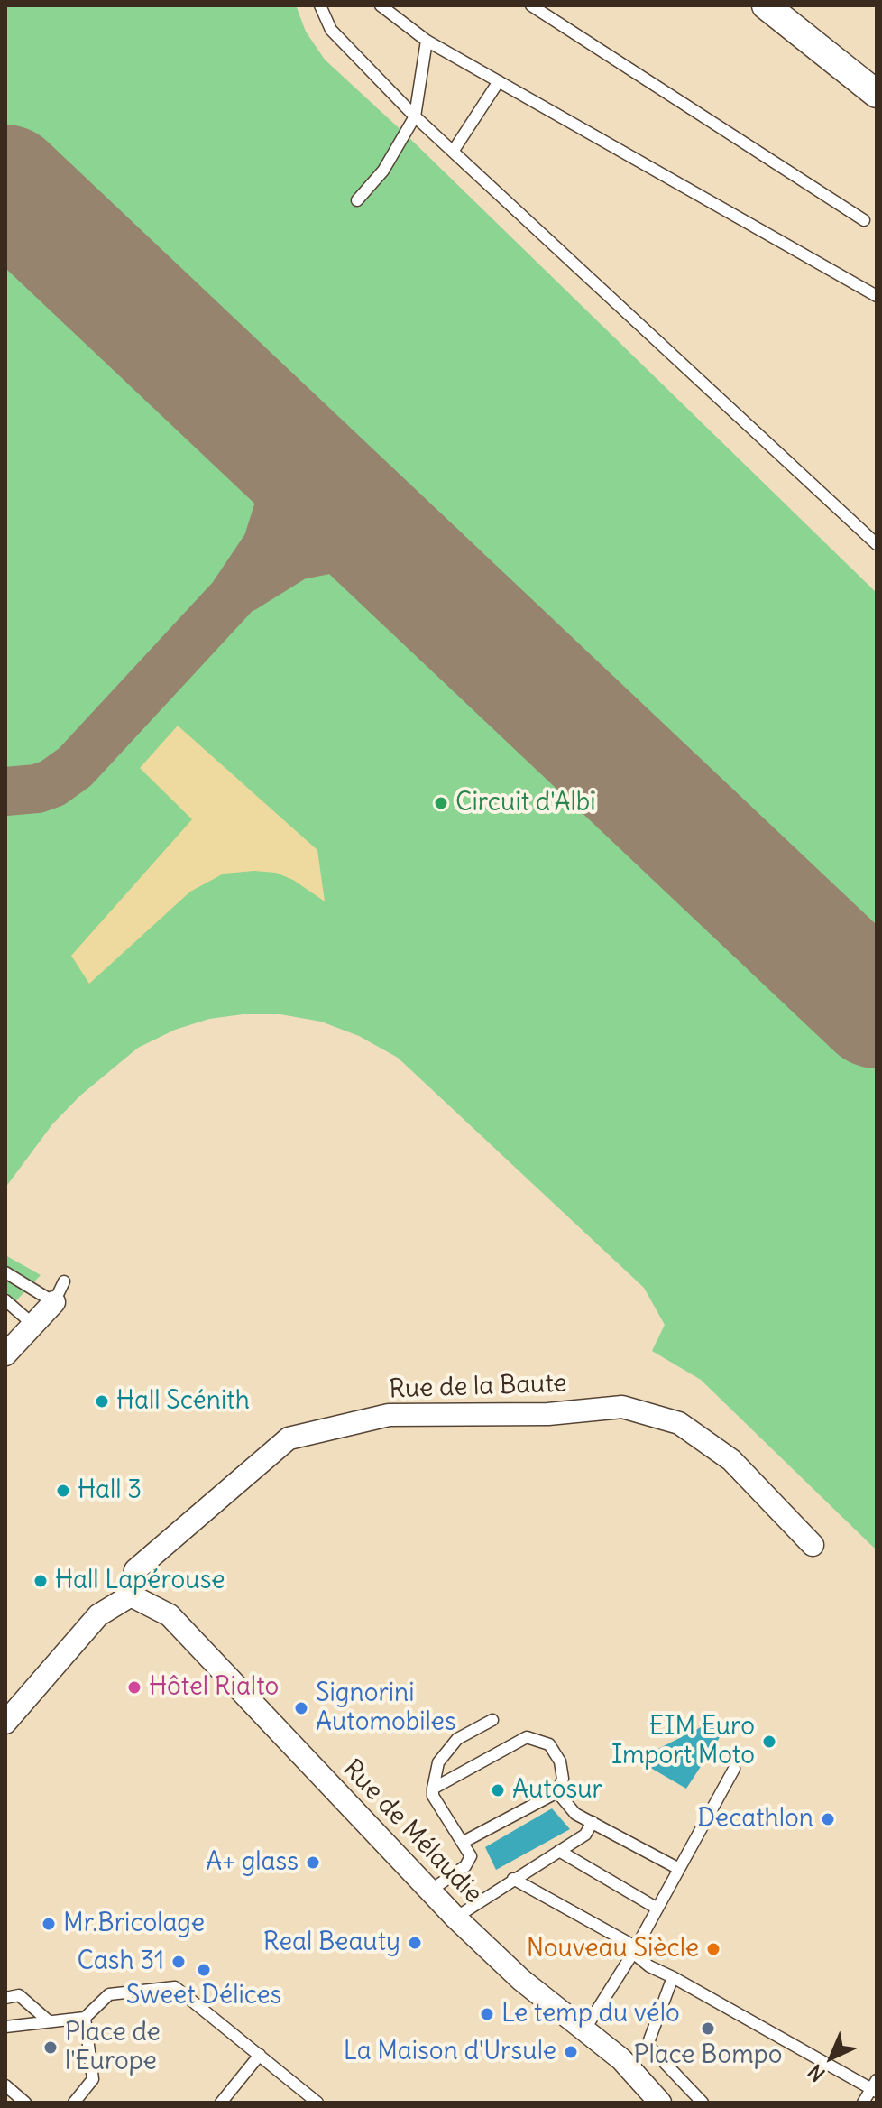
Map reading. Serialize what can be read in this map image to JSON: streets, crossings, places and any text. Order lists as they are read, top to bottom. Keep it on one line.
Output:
{"streets":{"street":["Rue de la Baute","Rue de Mélaudie"]},"crossings":[["Rue de la Baute","Rue de Mélaudie"]],"places":["Circuit d'Albi","Hall Scénith","Hall 3","Hall Lapérouse","Hôtel Rialto","Signorini Automobiles","EIM Euro Import Moto","Autosur","Decathlon","A+ glass","Mr.Bricolage","Real Beauty","Nouveau Siècle","Cash 31","Sweet Délices","Le temp du vélo","Place Bompo","Place de l'Europe","La Maison d'Ursule"],"north":"bottom left"}
